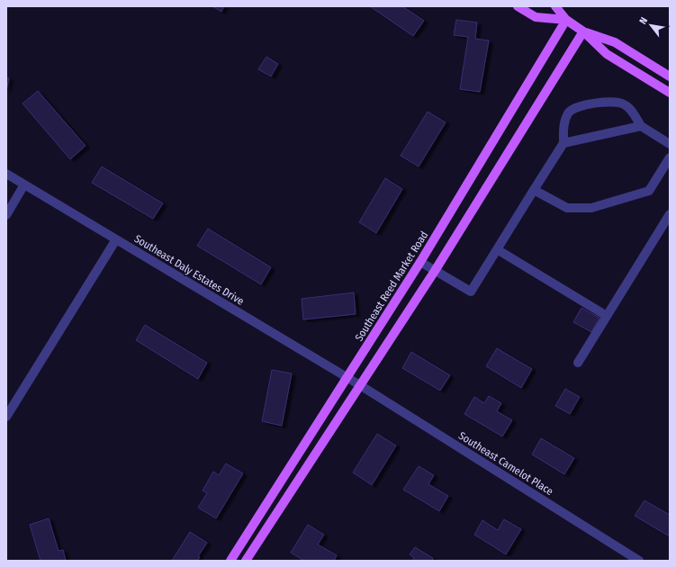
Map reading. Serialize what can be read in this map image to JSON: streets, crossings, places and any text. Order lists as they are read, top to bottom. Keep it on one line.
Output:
{"streets":{"main road":["Southeast Reed Market Road"],"street":["Southeast Daly Estates Drive","Southeast Camelot Place"]},"crossings":[["Southeast Daly Estates Drive","Southeast Reed Market Road"],["Southeast Daly Estates Drive","Southeast Camelot Place"]],"north":"top left"}
